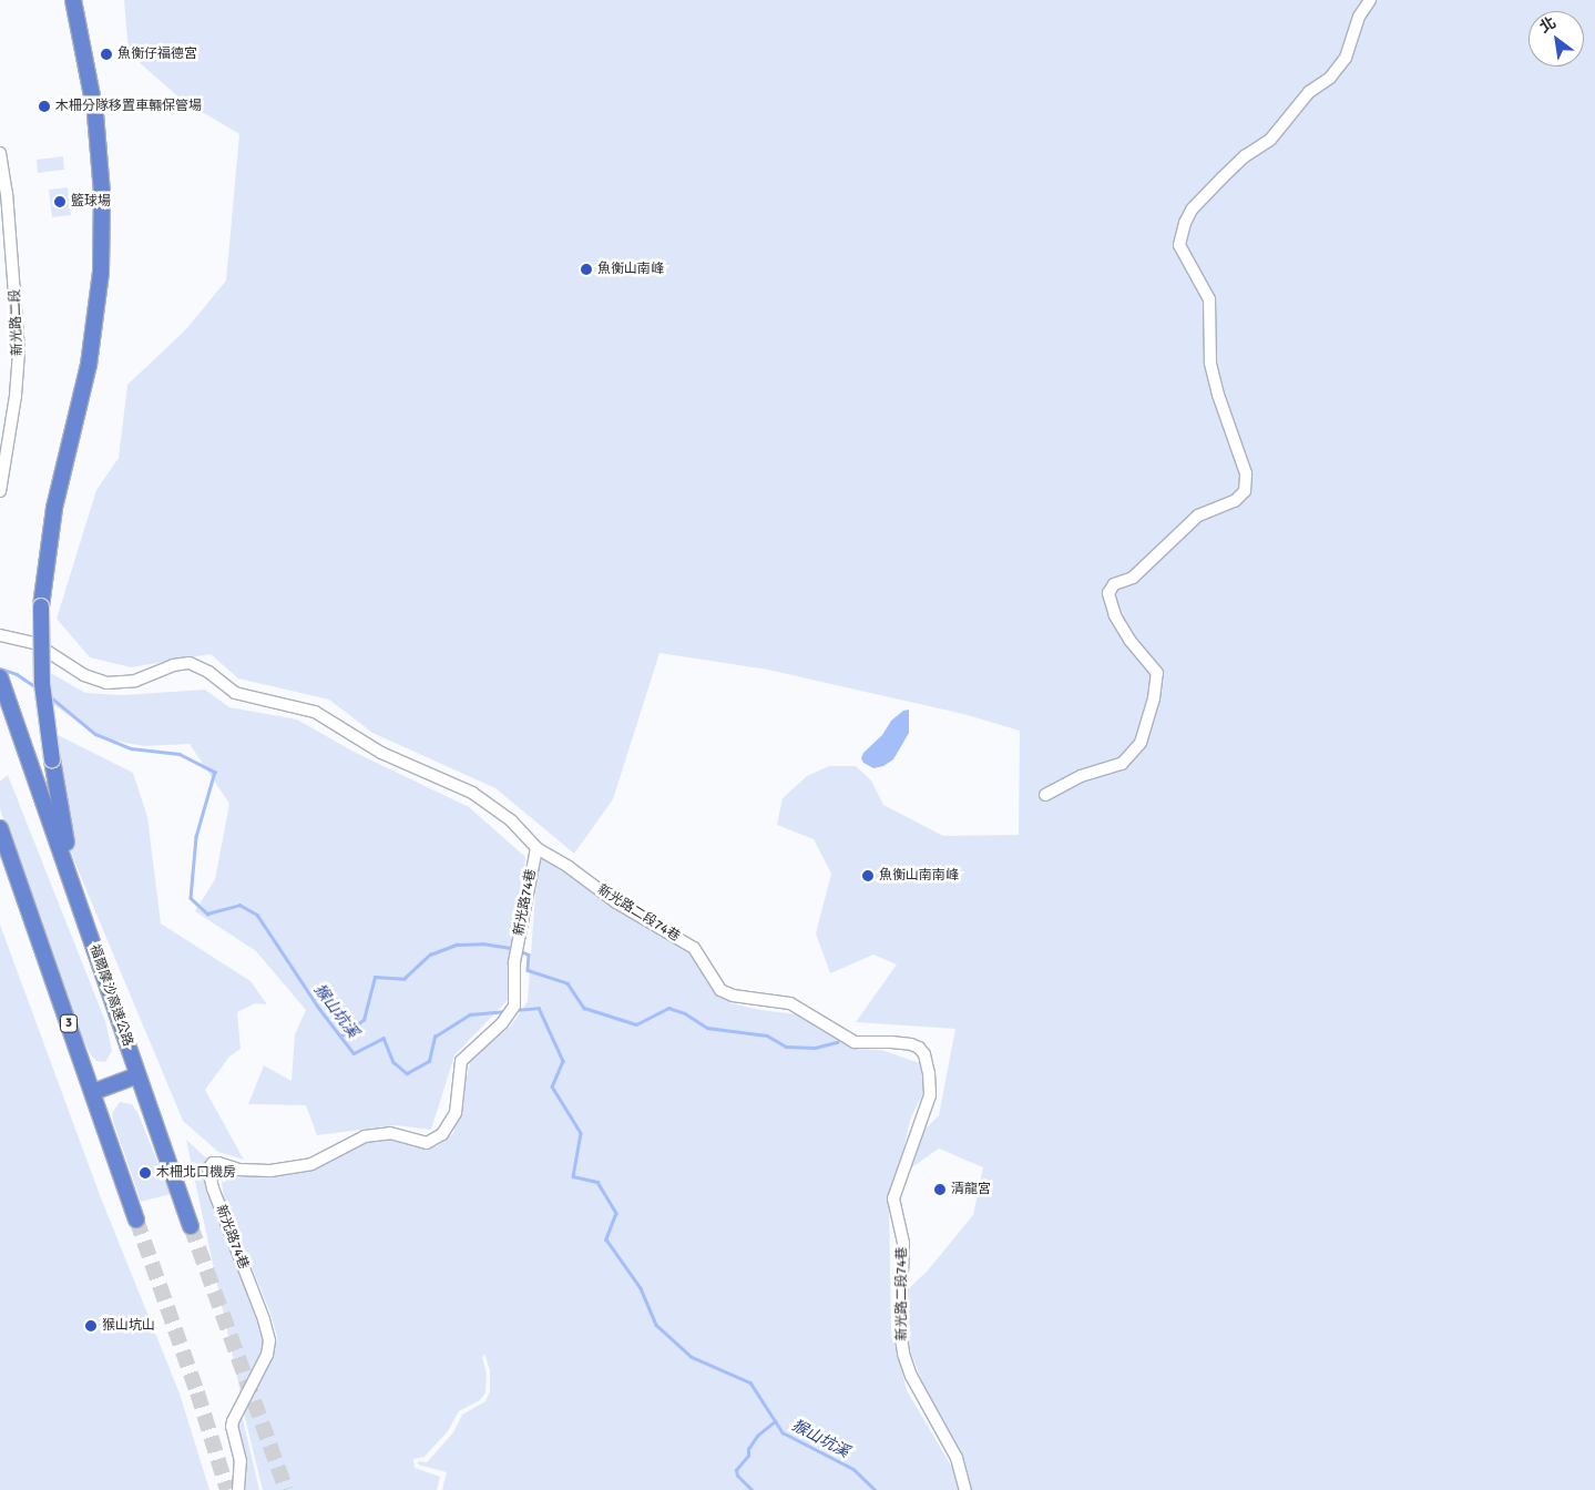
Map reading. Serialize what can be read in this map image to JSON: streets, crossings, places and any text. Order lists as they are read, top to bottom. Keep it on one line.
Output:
{"streets":{"highway":["福爾摩沙高速公路","3"],"street":["新光路二段","新光路74巷","新光路二段74巷"]},"crossings":[["新光路74巷","新光路二段74巷"]],"water":["猴山坑溪"],"places":["魚衡仔福德宮","木柵分隊移置車輛保管場","籃球場","魚衡山南峰","魚衡山南南峰","木柵北口機房","清龍宮","猴山坑山"],"north":"top left"}
